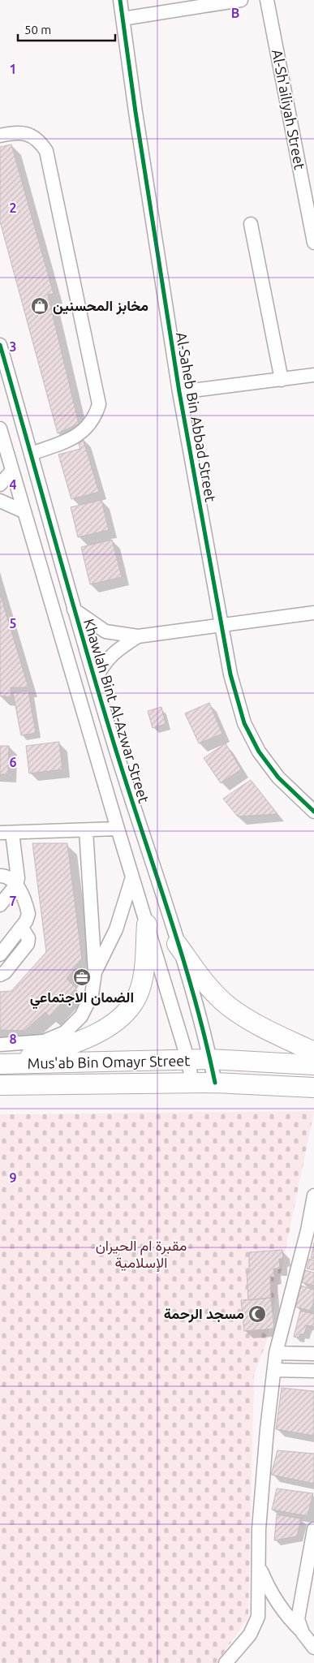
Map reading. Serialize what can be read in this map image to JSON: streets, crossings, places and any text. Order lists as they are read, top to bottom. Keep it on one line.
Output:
{"streets":{"highway":["Mus'ab Bin Omayr Street"],"street":["Al-Sh'ailiyah Street","Al-Saheb Bin Abbad Street","Khawlah Bint Al-Azwar Street"]},"crossings":[["Khawlah Bint Al-Azwar Street","Mus'ab Bin Omayr Street"]],"parks":["مقبرة ام الحيران الإسلامية"],"places":{"shop":["مخابز المحسنين"],"office":["الضمان الاجتماعي"],"mosque":["مسجد الرحمة"]},"scale_bar":"50 m","grid":{"columns":["B"],"rows":["1","2","3","4","5","6","7","8","9"]}}
